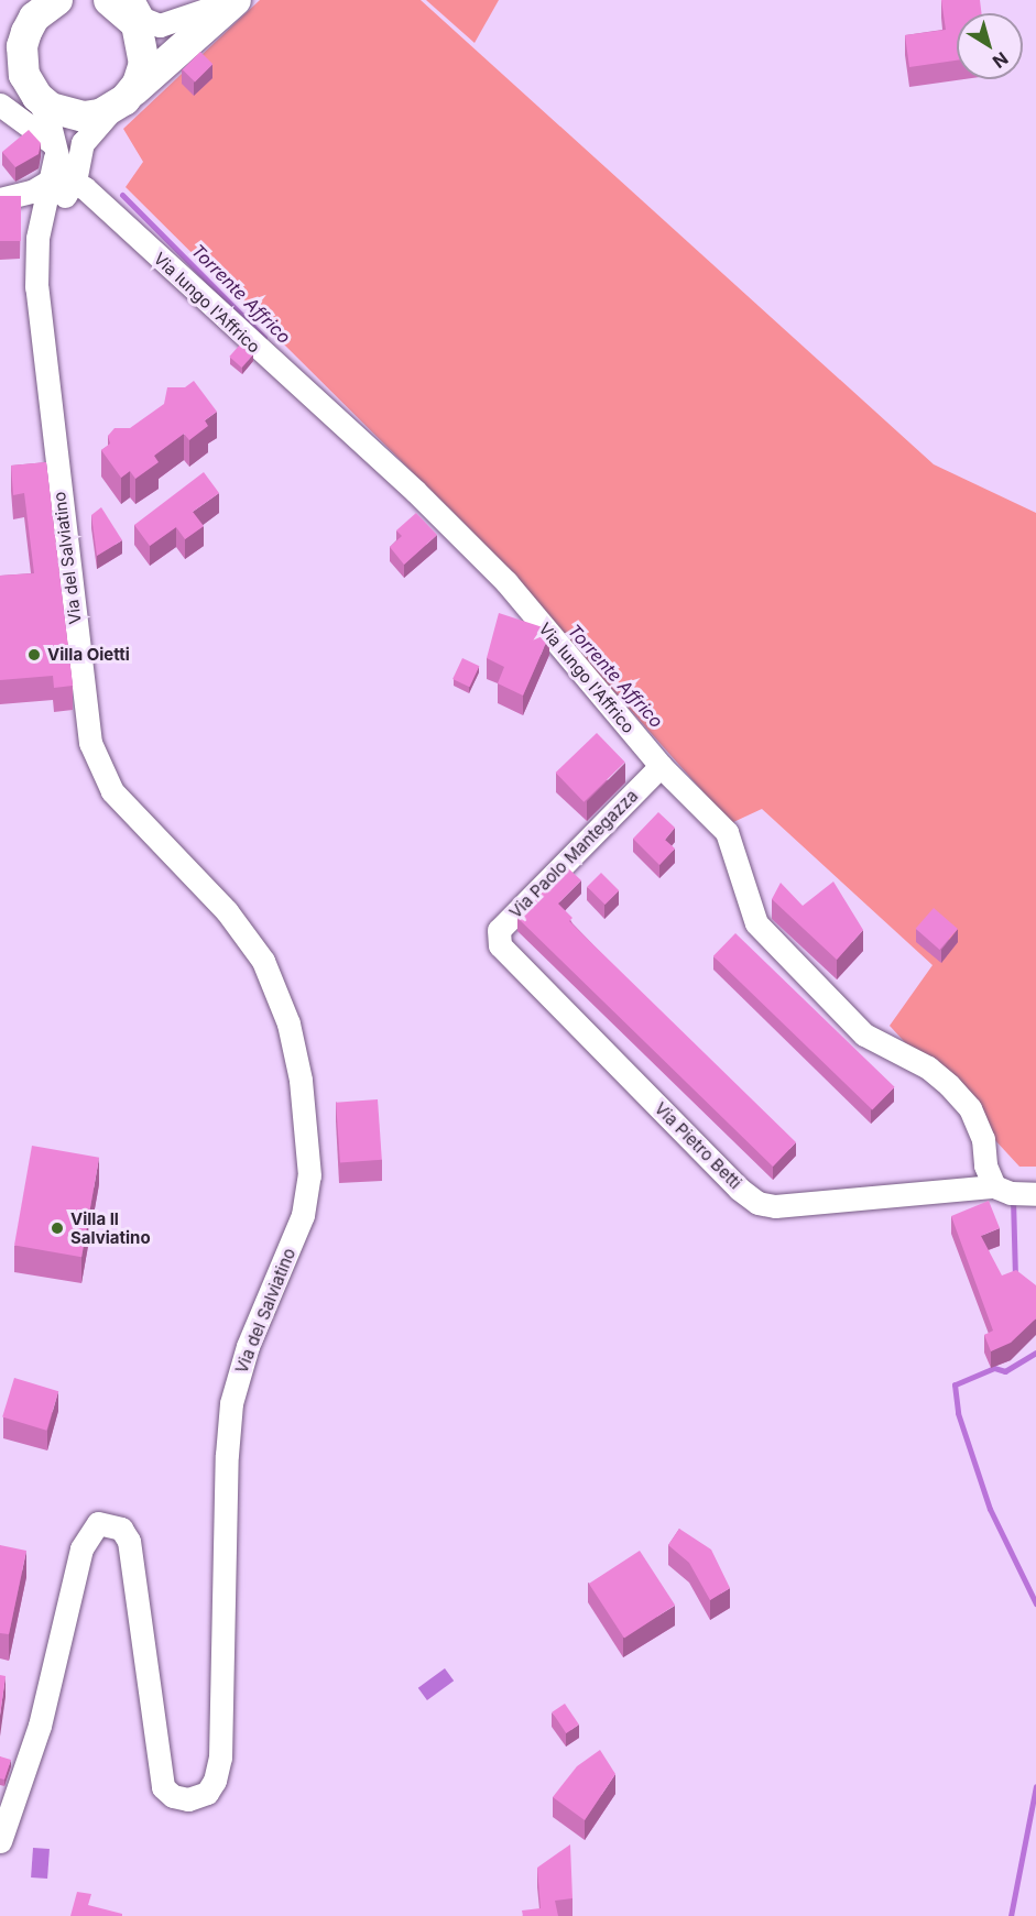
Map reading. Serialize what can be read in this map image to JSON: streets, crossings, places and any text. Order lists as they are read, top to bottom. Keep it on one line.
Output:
{"streets":{"street":["Via lungo l'Affrico","Via del Salviatino","Via Paolo Mantegazza","Via Pietro Betti"]},"crossings":[["Via lungo l'Affrico","Via del Salviatino"],["Via lungo l'Affrico","Via Paolo Mantegazza"],["Via lungo l'Affrico","Via Pietro Betti"],["Via Paolo Mantegazza","Via Pietro Betti"]],"water":["Torrente Affrico"],"places":["Villa Oietti","Villa Il Salviatino"],"north":"bottom right"}
